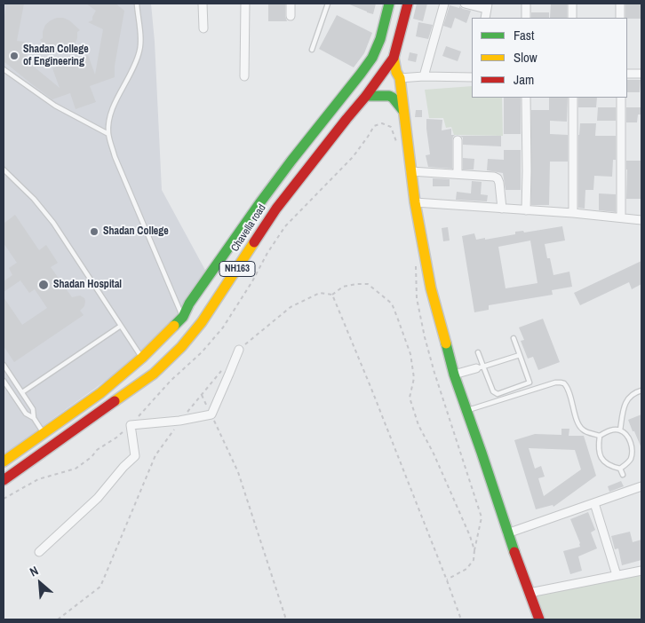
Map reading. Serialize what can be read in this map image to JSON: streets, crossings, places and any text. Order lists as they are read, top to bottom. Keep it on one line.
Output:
{"streets":{"main road":["Chavella road","NH163"]},"places":["Shadan College of Engineering","Shadan College","Shadan Hospital"],"legend":["Fast","Slow","Jam"],"north":"top left"}
